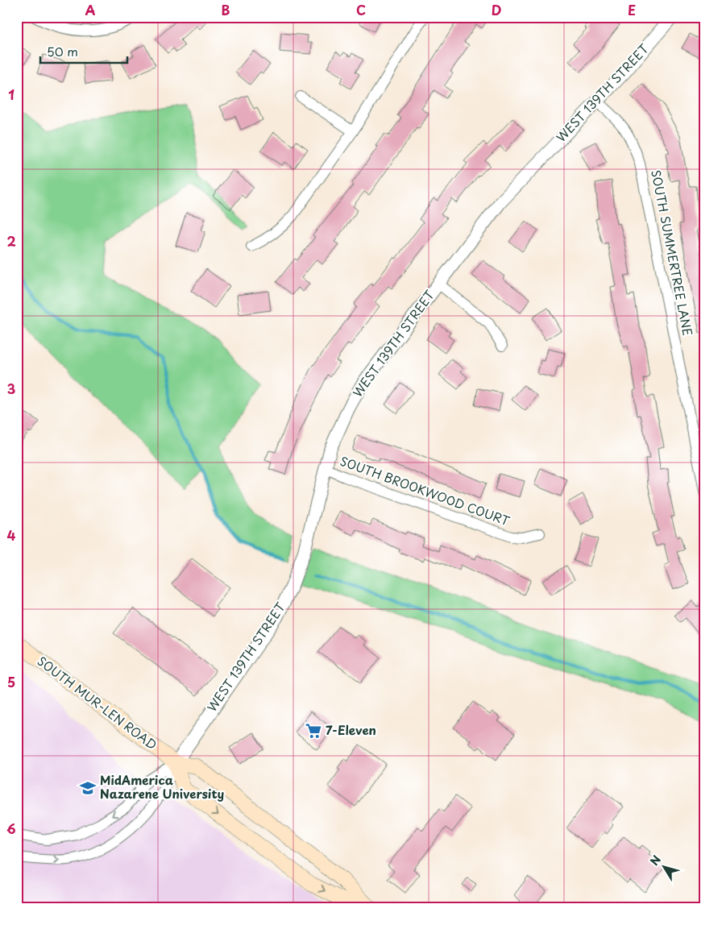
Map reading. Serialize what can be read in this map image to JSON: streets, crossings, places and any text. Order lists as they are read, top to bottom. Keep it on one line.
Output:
{"streets":{"main road":["SOUTH MUR-LEN ROAD"],"street":["WEST 139TH STREET","SOUTH SUMMERTREE LANE","SOUTH BROOKWOOD COURT"]},"crossings":[["WEST 139TH STREET","SOUTH SUMMERTREE LANE"],["WEST 139TH STREET","SOUTH BROOKWOOD COURT"],["WEST 139TH STREET","SOUTH MUR-LEN ROAD"]],"places":{"supermarket":["7-Eleven"],"school or university":["MidAmerica Nazarene University"]},"scale_bar":"50 m","north":"top left","grid":{"columns":["A","B","C","D","E"],"rows":["1","2","3","4","5","6"]}}
